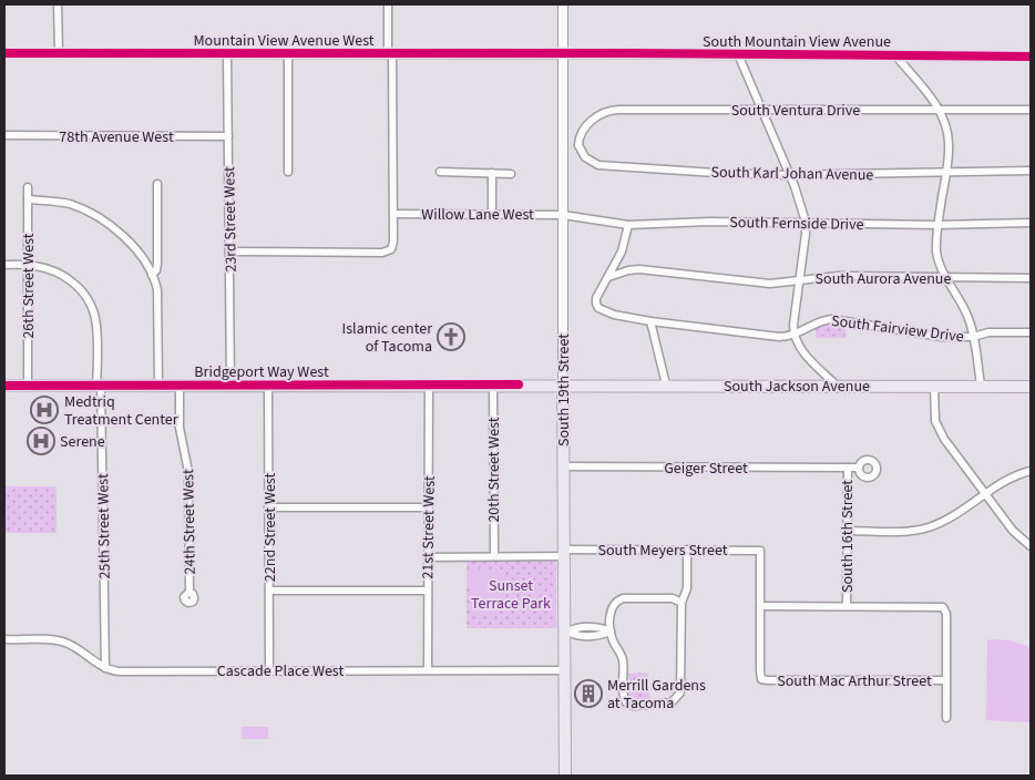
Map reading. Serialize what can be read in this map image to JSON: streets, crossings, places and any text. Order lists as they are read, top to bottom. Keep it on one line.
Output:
{"streets":{"main road":["Bridgeport Way West","South Jackson Avenue","South 19th Street"],"street":["Mountain View Avenue West","South Mountain View Avenue","South Ventura Drive","78th Avenue West","South Karl Johan Avenue","Willow Lane West","23rd Street West","South Fernside Drive","South Aurora Avenue","26th Street West","South Fairview Drive","Geiger Street","20th Street West","24th Street West","25th Street West","22nd Street West","21st Street West","South 16th Street","South Meyers Street","Cascade Place West","South Mac Arthur Street"]},"crossings":[["Mountain View Avenue West","South Mountain View Avenue"],["Mountain View Avenue West","23rd Street West"],["Mountain View Avenue West","South 19th Street"],["South Mountain View Avenue","South 19th Street"],["South Ventura Drive","South Karl Johan Avenue"],["78th Avenue West","23rd Street West"],["Willow Lane West","South Fernside Drive"],["Willow Lane West","South 19th Street"],["23rd Street West","Bridgeport Way West"],["South Fernside Drive","South 19th Street"],["South Aurora Avenue","South Fairview Drive"],["26th Street West","Bridgeport Way West"],["26th Street West","25th Street West"],["Bridgeport Way West","South Jackson Avenue"],["Bridgeport Way West","South 19th Street"],["Bridgeport Way West","20th Street West"],["Bridgeport Way West","24th Street West"],["Bridgeport Way West","25th Street West"],["Bridgeport Way West","22nd Street West"],["Bridgeport Way West","21st Street West"],["South Jackson Avenue","South 19th Street"],["South 19th Street","Geiger Street"],["South 19th Street","South Meyers Street"],["South 19th Street","Cascade Place West"],["Geiger Street","South 16th Street"],["20th Street West","South Meyers Street"],["25th Street West","Cascade Place West"],["22nd Street West","Cascade Place West"],["21st Street West","South Meyers Street"],["21st Street West","Cascade Place West"],["South Meyers Street","South Mac Arthur Street"]],"parks":["Sunset Terrace Park"],"places":{"church":["Islamic center of Tacoma"],"hospital":["Medtriq Treatment Center","Serene"],"building":["Merrill Gardens at Tacoma"]}}
